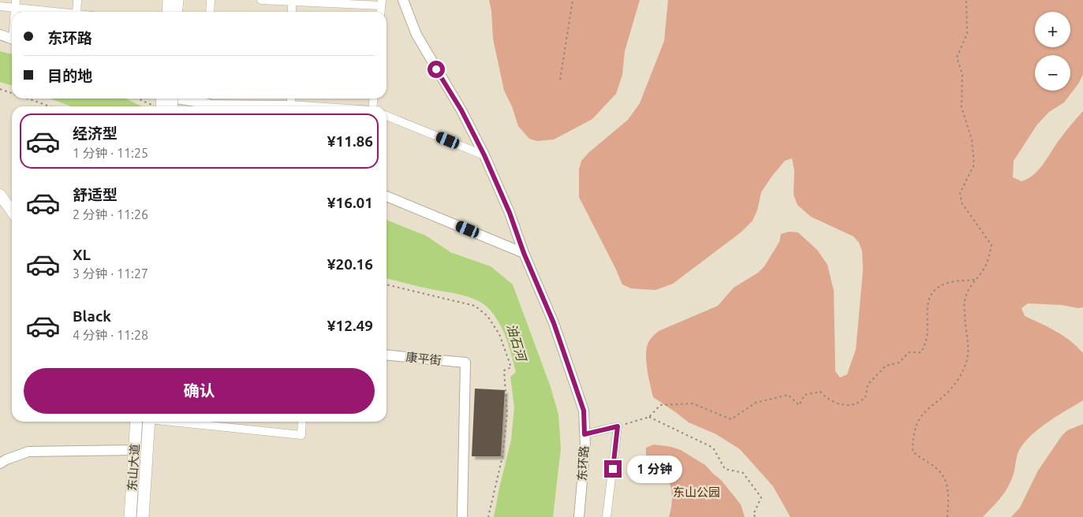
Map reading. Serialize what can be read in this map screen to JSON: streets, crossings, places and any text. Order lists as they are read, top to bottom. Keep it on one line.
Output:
{"streets":{"main road":["东山大道"],"street":["康平街","东环路"]},"water":["油石河"],"parks":["东山公园"],"page":{"map_buttons":["+","−"],"banner":["东环路","目的地"],"list":[{"name":"经济型","note":"1 分钟 · 11:25","value":"¥11.86"},{"name":"舒适型","note":"2 分钟 · 11:26","value":"¥16.01"},{"name":"XL","note":"3 分钟 · 11:27","value":"¥20.16"},{"name":"Black","note":"4 分钟 · 11:28","value":"¥12.49"}],"buttons":"确认","bubble":"1 分钟"}}
